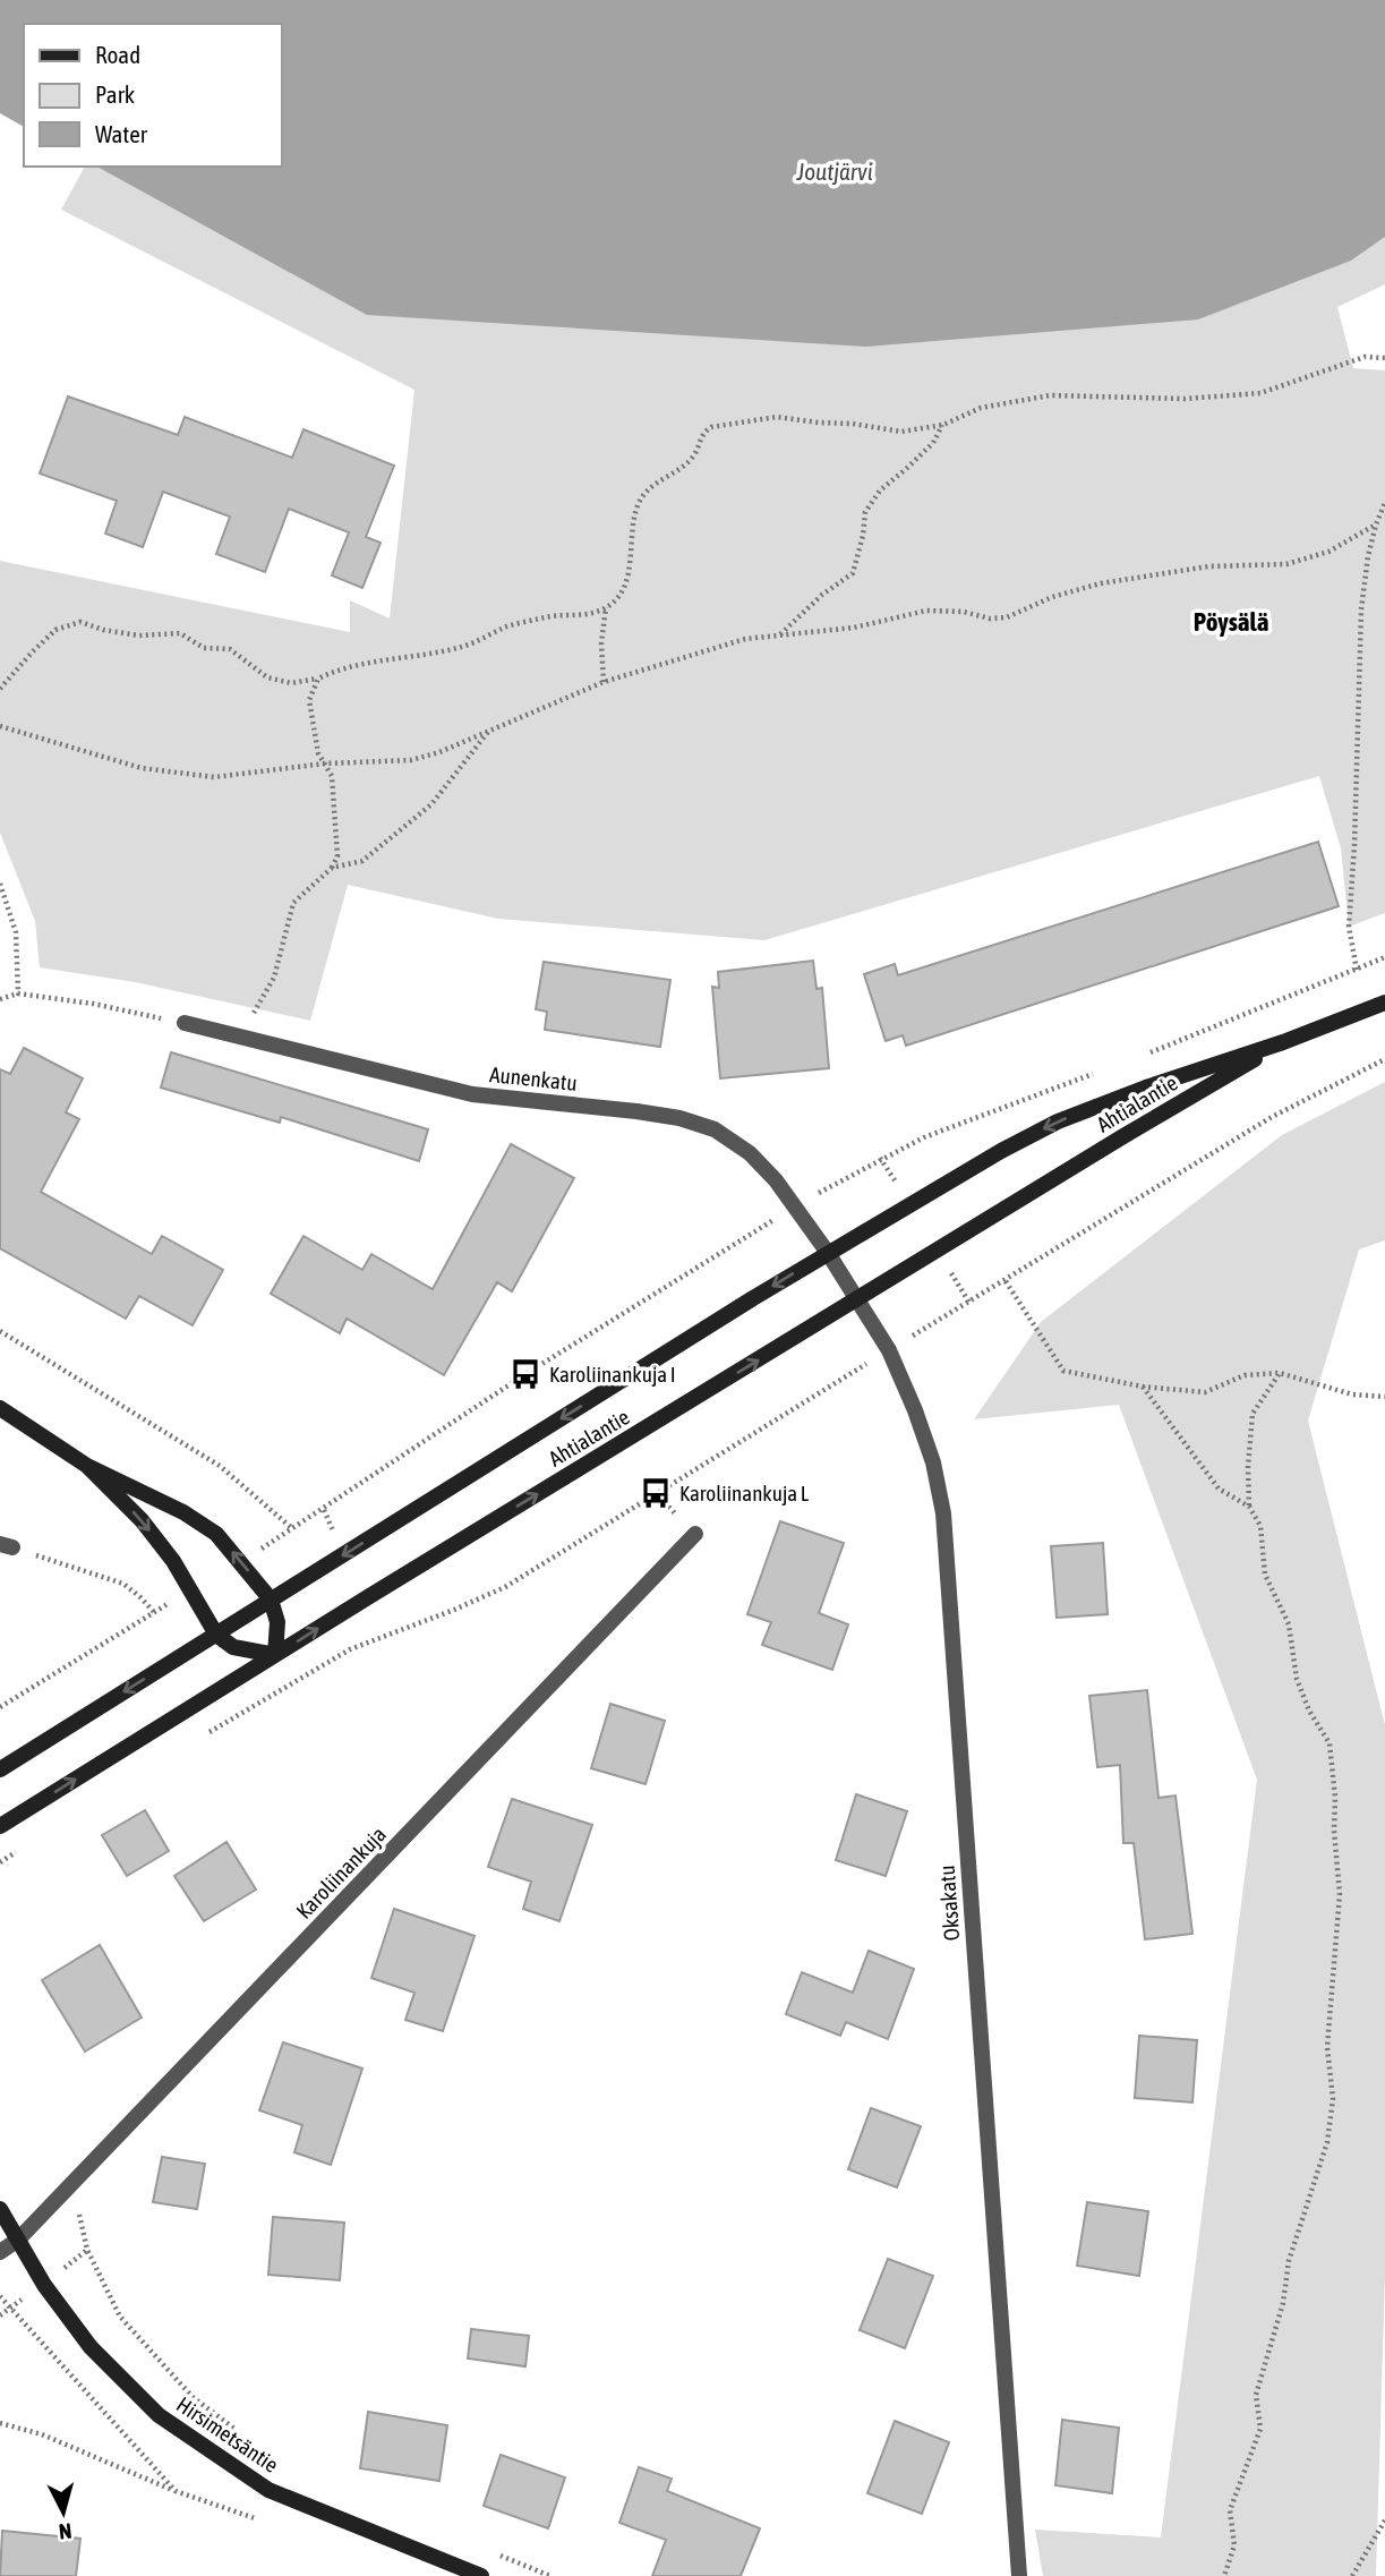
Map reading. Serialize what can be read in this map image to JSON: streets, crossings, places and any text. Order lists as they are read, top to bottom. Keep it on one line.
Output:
{"streets":{"main road":["Ahtialantie","Hirsimetsäntie"],"street":["Aunenkatu","Karoliinankuja","Oksakatu"]},"crossings":[["Aunenkatu","Ahtialantie"],["Aunenkatu","Oksakatu"],["Ahtialantie","Oksakatu"],["Karoliinankuja","Hirsimetsäntie"]],"districts":["Pöysälä"],"water":["Joutjärvi"],"places":{"bus stop":["Karoliinankuja I","Karoliinankuja L"]},"legend":["Road","Park","Water"],"north":"bottom"}
